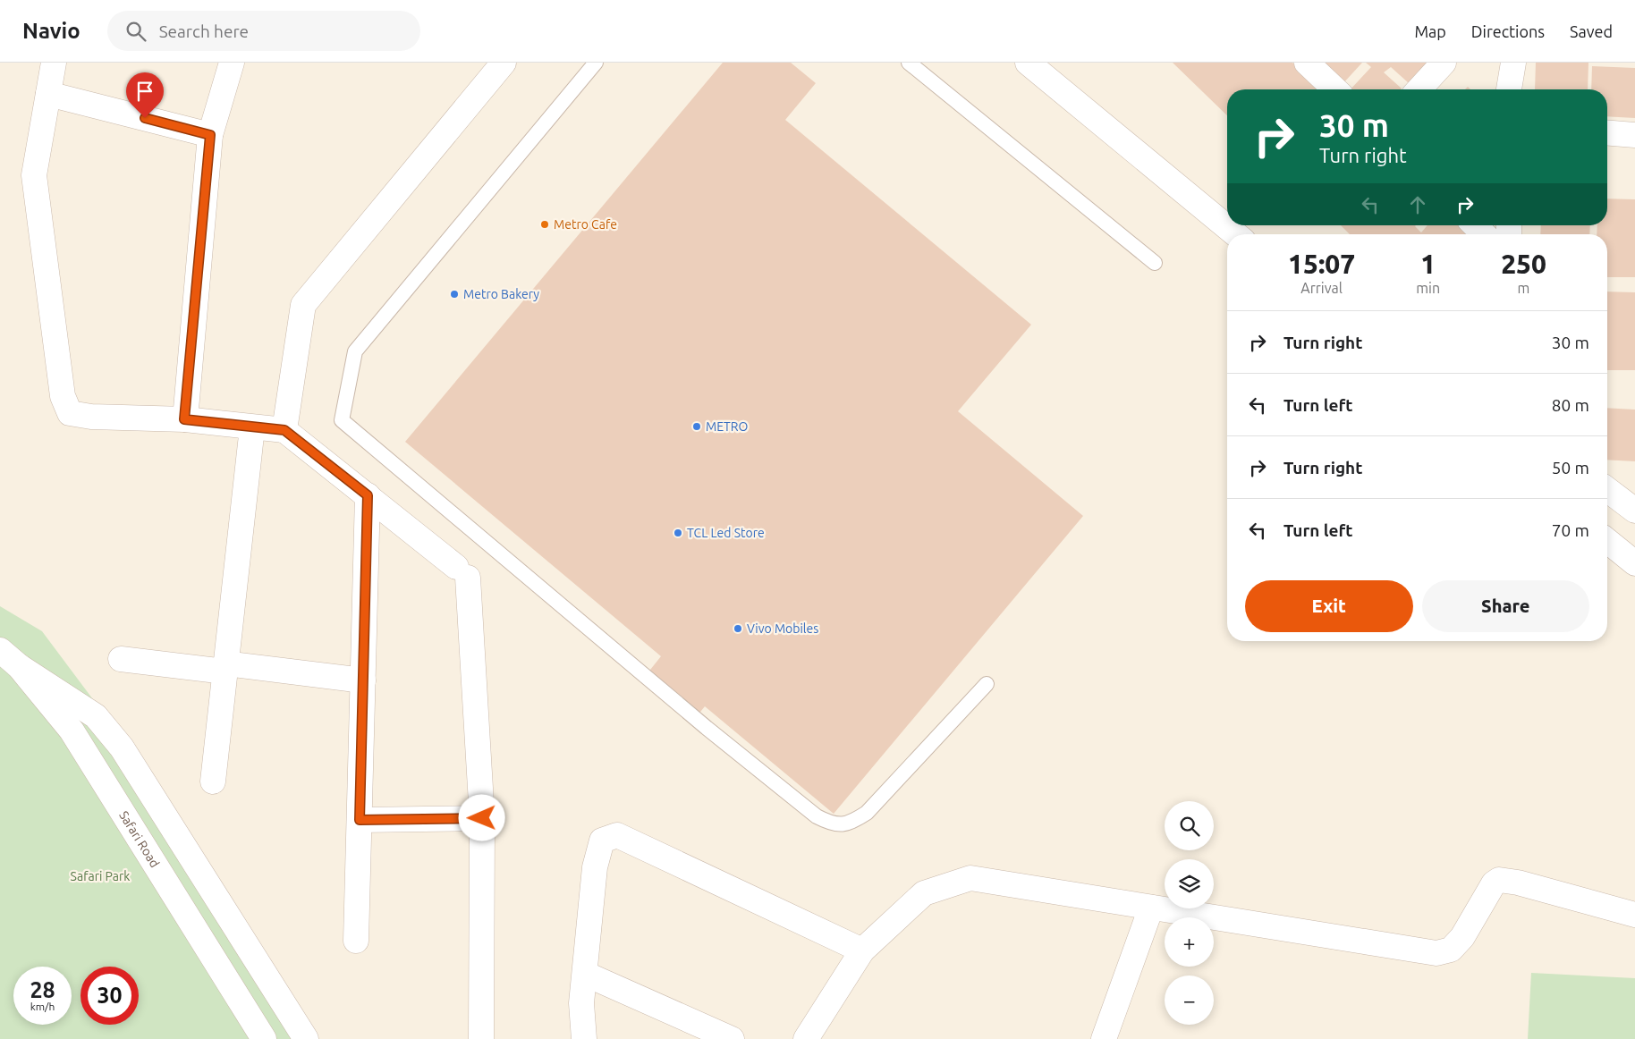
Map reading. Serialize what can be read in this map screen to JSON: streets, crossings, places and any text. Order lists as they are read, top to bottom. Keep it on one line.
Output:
{"streets":{"street":["Safari Road"]},"parks":["Safari Park"],"places":["Metro Cafe","Metro Bakery","METRO","TCL Led Store","Vivo Mobiles"],"page":{"header":"Navio","search":"Search here","nav":["Map","Directions","Saved"],"turn":["30 m","Turn right"],"eta":["15:07","Arrival","1","min","250","m"],"list":[{"name":"Turn right","value":"30 m"},{"name":"Turn left","value":"80 m"},{"name":"Turn right","value":"50 m"},{"name":"Turn left","value":"70 m"}],"buttons":["Exit","Share"],"map_buttons":["+","−"],"speed":"28 km/h","limit":"30"}}
